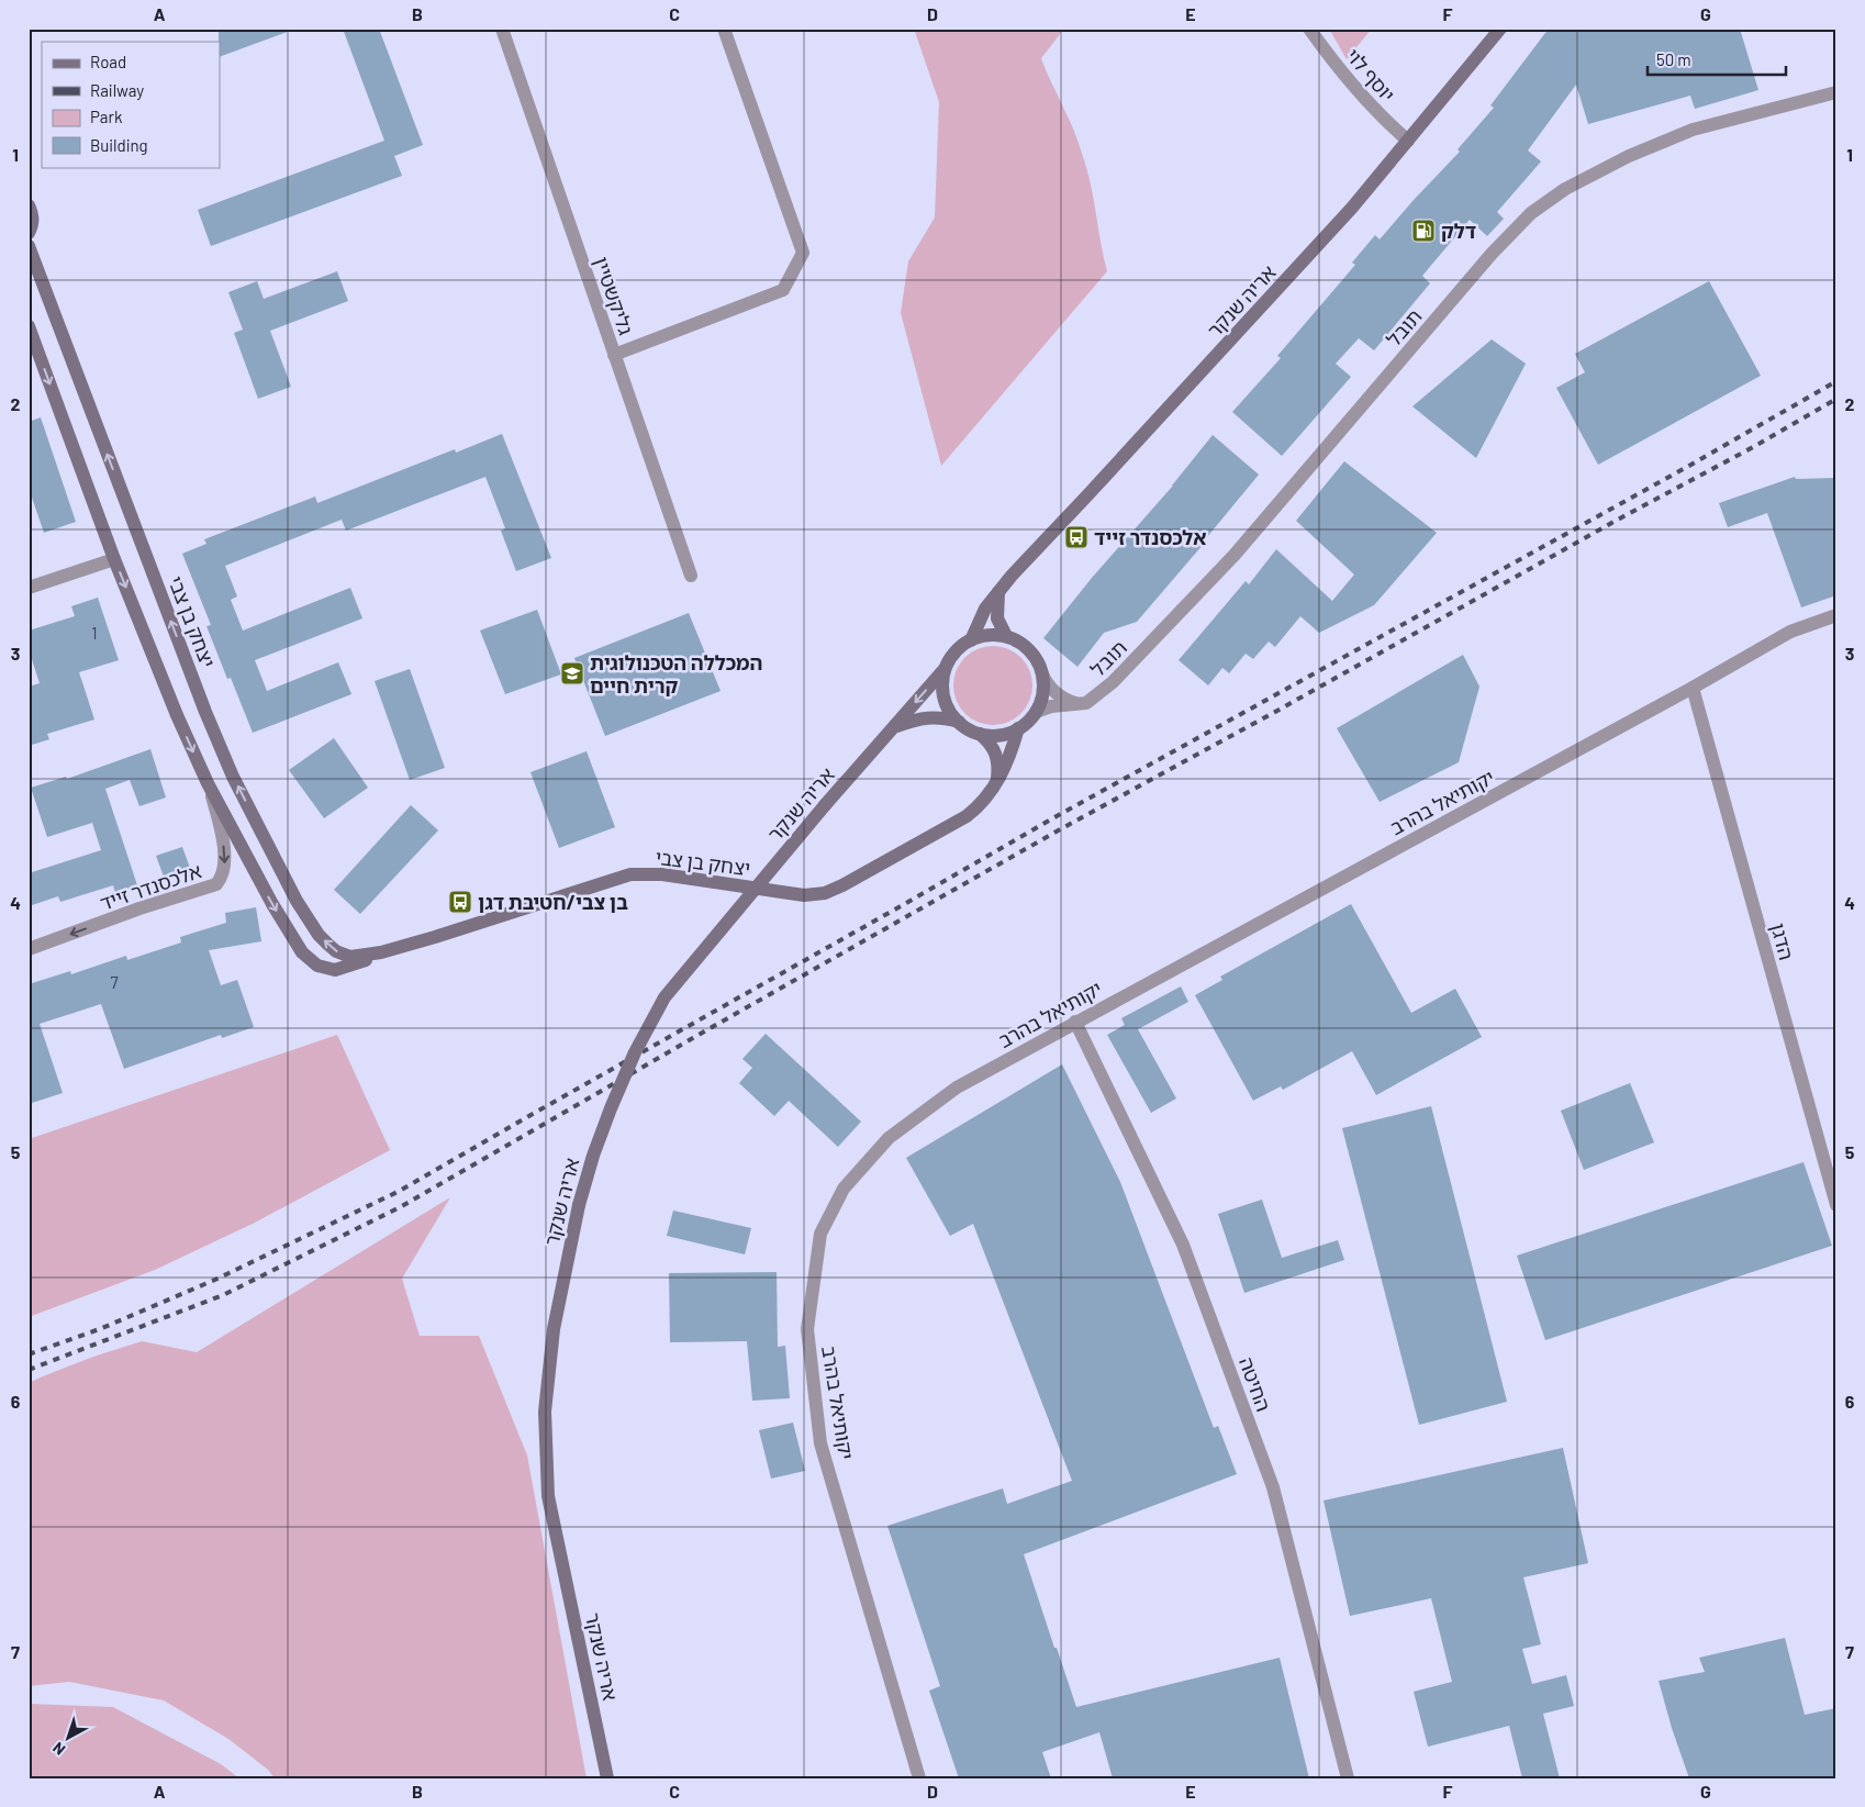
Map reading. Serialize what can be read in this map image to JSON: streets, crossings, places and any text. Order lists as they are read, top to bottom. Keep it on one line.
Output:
{"streets":{"street":["יוסף לוי","גליקשטיין","אריה שנקר","תובל","יצחק בן צבי","יקותיאל בהרב","אלכסנדר זייד","הדגן","החיטה"]},"crossings":[["יוסף לוי","אריה שנקר"],["אריה שנקר","תובל"],["אריה שנקר","יצחק בן צבי"],["תובל","יצחק בן צבי"],["יצחק בן צבי","אלכסנדר זייד"],["יקותיאל בהרב","הדגן"],["יקותיאל בהרב","החיטה"]],"one_way":["אלכסנדר זייד"],"places":{"fuel station":["דלק"],"bus stop":["אלכסנדר זייד","בן צבי/חטיבת דגן"],"school or university":["המכללה הטכנולוגית קרית חיים"]},"house_numbers":["1","7"],"legend":["Road","Railway","Park","Building"],"scale_bar":"50 m","north":"bottom left","grid":{"columns":["A","B","C","D","E","F","G"],"rows":["1","2","3","4","5","6","7"]}}
